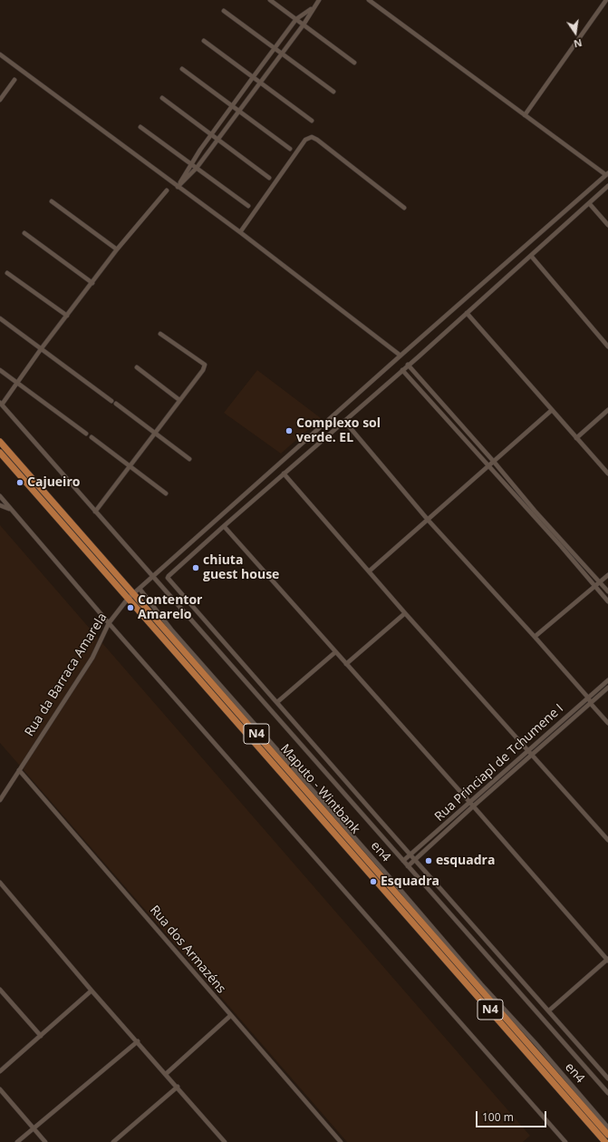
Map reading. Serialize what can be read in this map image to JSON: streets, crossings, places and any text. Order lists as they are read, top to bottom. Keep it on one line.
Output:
{"streets":{"highway":["N4","Maputo - Wintbank"],"street":["Rua da Barraca Amarela","Rua Princiapl de Tchumene I","en4","Rua dos Armazéns"]},"crossings":[["Rua da Barraca Amarela","Maputo - Wintbank"],["Rua da Barraca Amarela","en4"],["Rua da Barraca Amarela","Rua dos Armazéns"]],"places":["Complexo sol verde. EL","Cajueiro","chiuta guest house","Contentor Amarelo","esquadra","Esquadra"],"scale_bar":"100 m","north":"bottom"}
